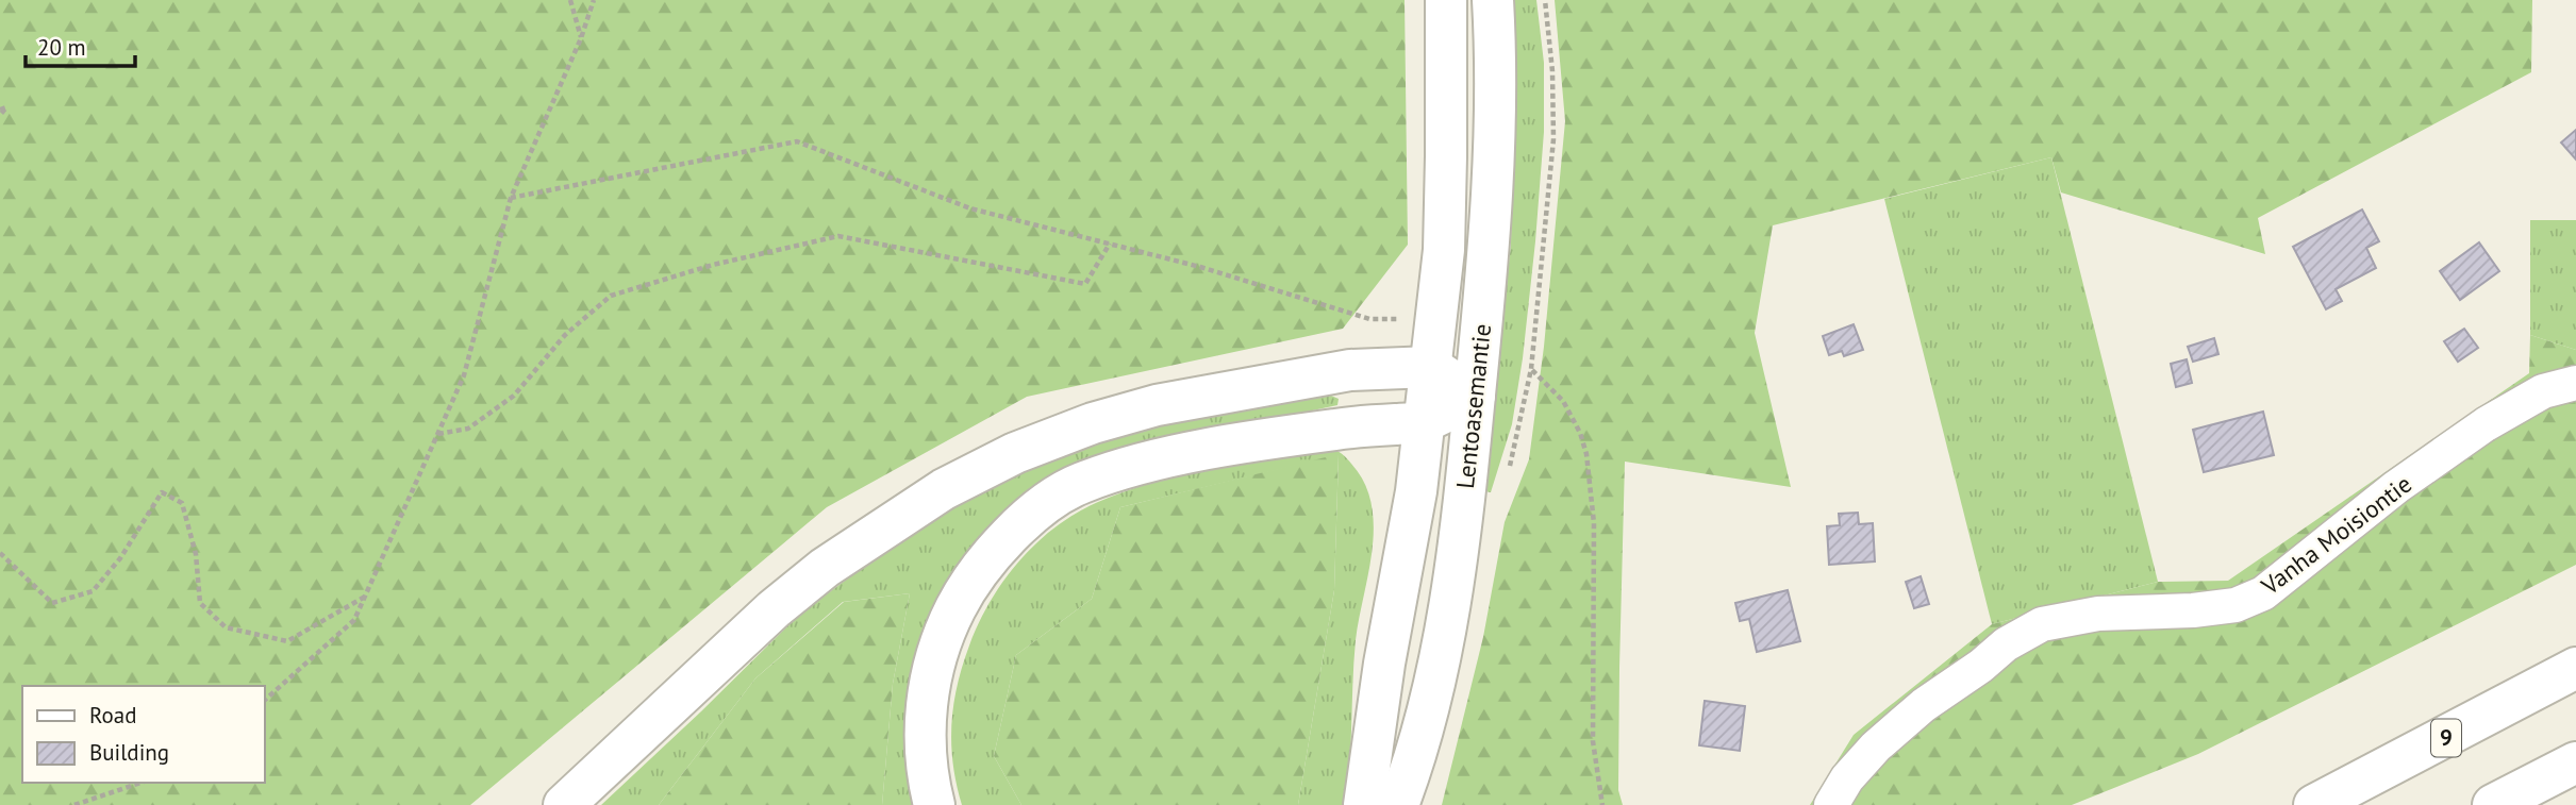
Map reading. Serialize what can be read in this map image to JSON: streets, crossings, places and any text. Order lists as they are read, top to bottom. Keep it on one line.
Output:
{"streets":{"main road":["Lentoasemantie","9"],"street":["Vanha Moisiontie"]},"legend":["Road","Building"],"scale_bar":"20 m"}
